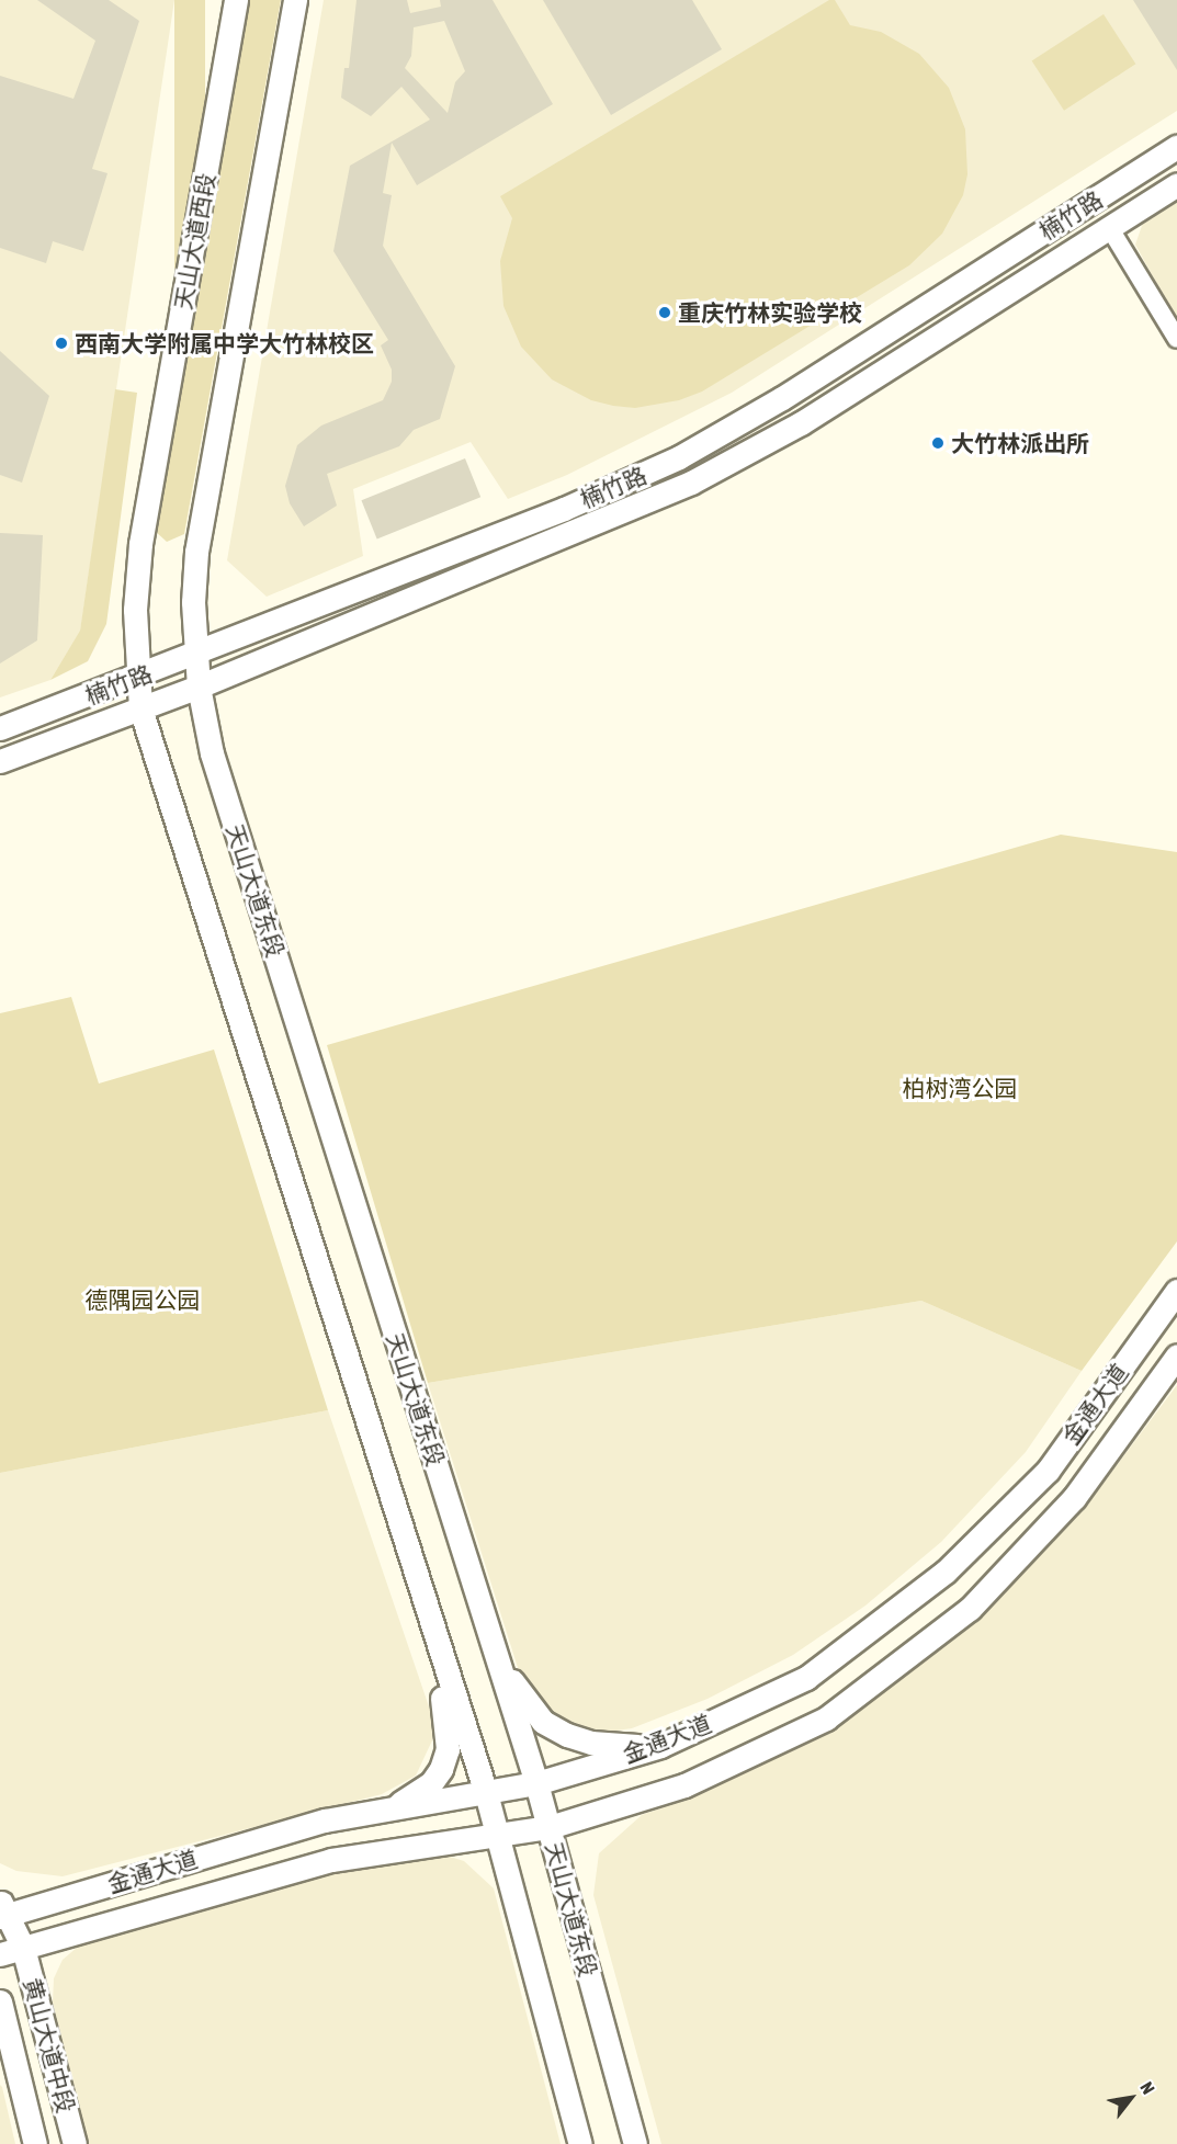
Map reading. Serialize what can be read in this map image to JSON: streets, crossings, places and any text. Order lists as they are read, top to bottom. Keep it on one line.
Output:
{"streets":{"main road":["楠竹路","天山大道西段","天山大道东段","金通大道","黄山大道中段"]},"crossings":[["楠竹路","天山大道西段"],["楠竹路","天山大道东段"],["天山大道东段","金通大道"],["金通大道","黄山大道中段"]],"parks":["柏树湾公园","德隅园公园"],"places":["重庆竹林实验学校","西南大学附属中学大竹林校区","大竹林派出所"],"north":"top right"}
